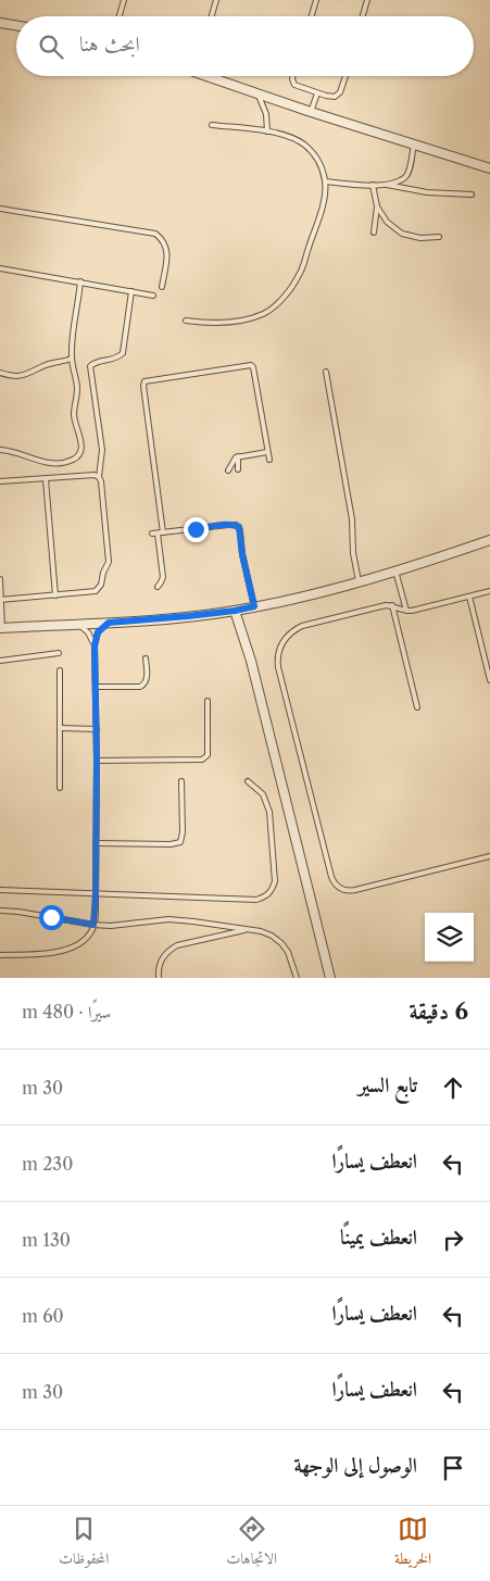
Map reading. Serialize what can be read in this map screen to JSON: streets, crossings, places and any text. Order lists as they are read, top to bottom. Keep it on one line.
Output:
{"page":{"search":"ابحث هنا","heading":["6 دقيقة","سيرًا · 480 m"],"list":[["تابع السير","30 m"],["انعطف يسارًا","230 m"],["انعطف يمينًا","130 m"],["انعطف يسارًا","60 m"],["انعطف يسارًا","30 m"],"الوصول إلى الوجهة"],"nav":["الخريطة","الاتجاهات","المحفوظات"]}}
